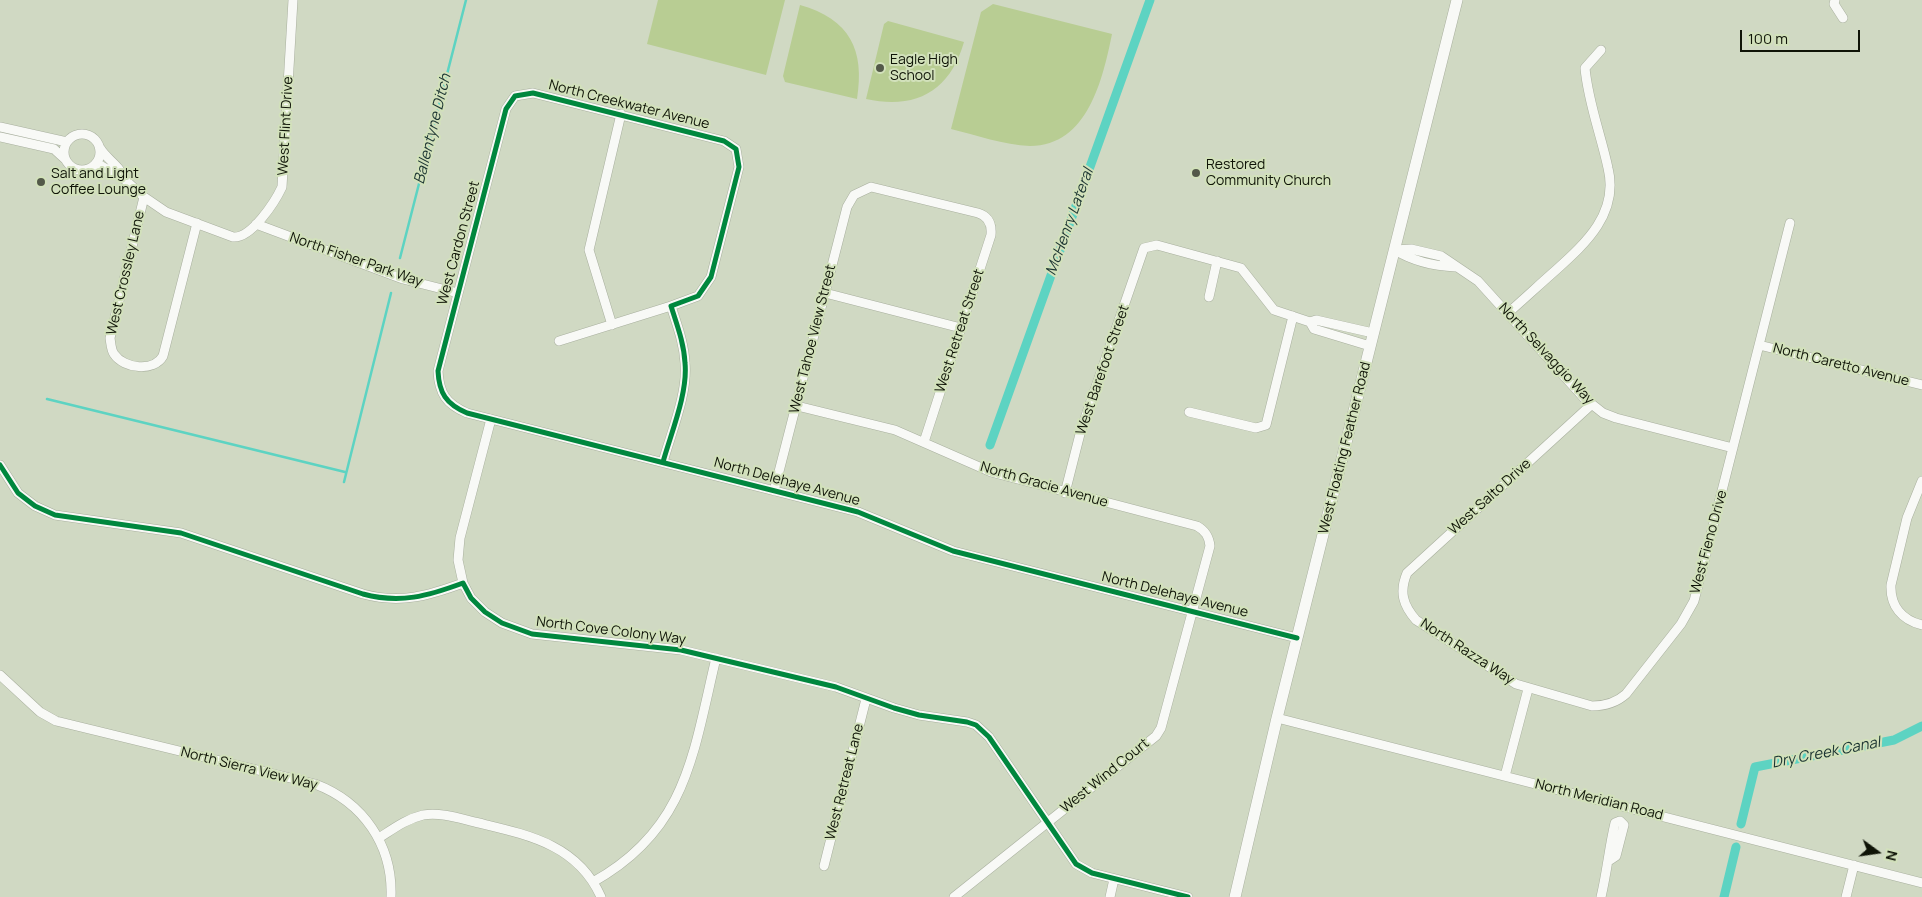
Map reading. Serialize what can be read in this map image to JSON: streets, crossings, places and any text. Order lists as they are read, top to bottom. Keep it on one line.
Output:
{"streets":{"main road":["West Floating Feather Road"],"street":["North Creekwater Avenue","West Flint Drive","West Cardon Street","North Fisher Park Way","West Crossley Lane","West Retreat Street","West Tahoe View Street","North Selvaggio Way","North Caretto Avenue","West Barefoot Street","North Delehaye Avenue","North Gracie Avenue","West Salto Drive","West Fieno Drive","North Cove Colony Way","North Razza Way","North Sierra View Way","West Wind Court","West Retreat Lane","North Meridian Road"]},"crossings":[["North Creekwater Avenue","West Cardon Street"],["West Flint Drive","North Fisher Park Way"],["West Flint Drive","West Crossley Lane"],["West Cardon Street","North Fisher Park Way"],["West Cardon Street","North Delehaye Avenue"],["West Retreat Street","West Tahoe View Street"],["West Retreat Street","North Gracie Avenue"],["West Tahoe View Street","North Delehaye Avenue"],["West Tahoe View Street","North Gracie Avenue"],["North Selvaggio Way","West Floating Feather Road"],["North Selvaggio Way","West Salto Drive"],["North Selvaggio Way","West Fieno Drive"],["North Caretto Avenue","West Fieno Drive"],["West Barefoot Street","North Gracie Avenue"],["West Floating Feather Road","North Delehaye Avenue"],["West Floating Feather Road","North Meridian Road"],["North Delehaye Avenue","West Wind Court"],["North Gracie Avenue","West Wind Court"],["West Salto Drive","North Razza Way"],["West Fieno Drive","North Razza Way"],["North Cove Colony Way","West Wind Court"],["North Cove Colony Way","West Retreat Lane"]],"water":["Ballentyne Ditch","McHenry Lateral","Dry Creek Canal"],"places":["Eagle High School","Restored Community Church","Salt and Light Coffee Lounge"],"scale_bar":"100 m","north":"right"}
